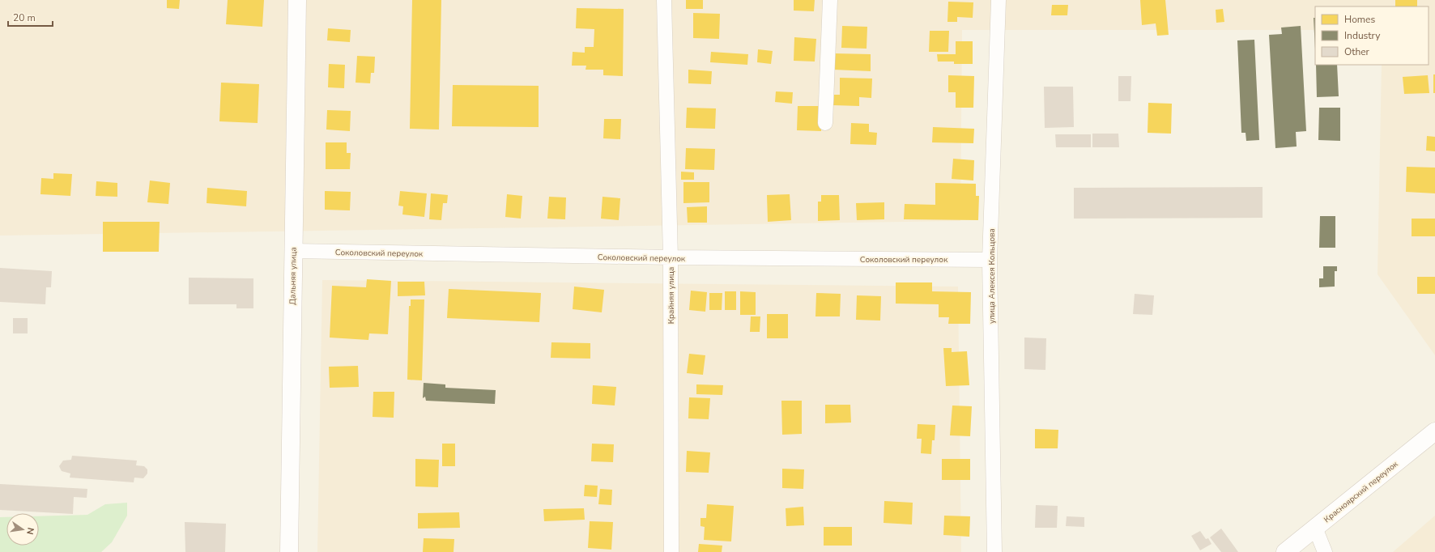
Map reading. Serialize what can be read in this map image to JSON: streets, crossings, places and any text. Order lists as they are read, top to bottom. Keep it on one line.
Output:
{"streets":{"main road":["Дальняя улица","Красноярский переулок"],"street":["Соколовский переулок","улица Алексея Кольцова","Крайняя улица"]},"crossings":[["Соколовский переулок","Дальняя улица"],["Соколовский переулок","улица Алексея Кольцова"],["Соколовский переулок","Крайняя улица"]],"legend":["Homes","Industry","Other"],"scale_bar":"20 m","north":"right"}
